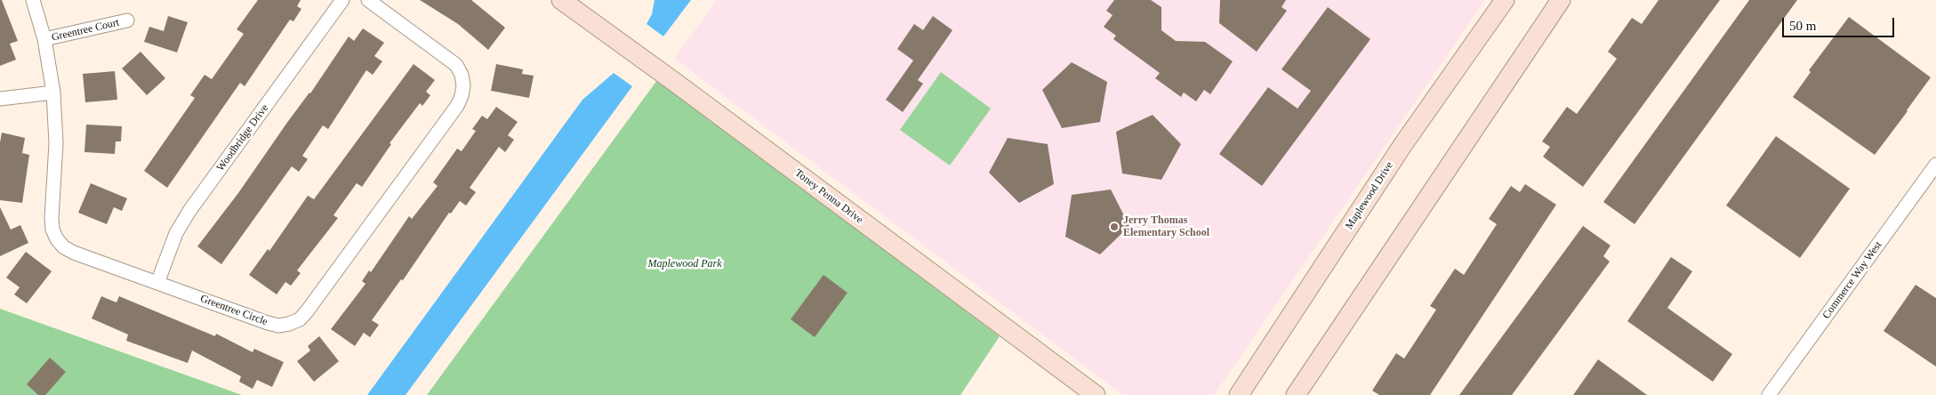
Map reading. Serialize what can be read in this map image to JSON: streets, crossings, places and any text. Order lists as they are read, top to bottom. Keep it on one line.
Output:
{"streets":{"street":["Greentree Court","Woodbridge Drive","Maplewood Drive","Toney Penna Drive","Commerce Way West","Greentree Circle"]},"crossings":[["Greentree Court","Greentree Circle"],["Woodbridge Drive","Greentree Circle"]],"parks":["Maplewood Park"],"places":["Jerry Thomas Elementary School"],"scale_bar":"50 m"}
